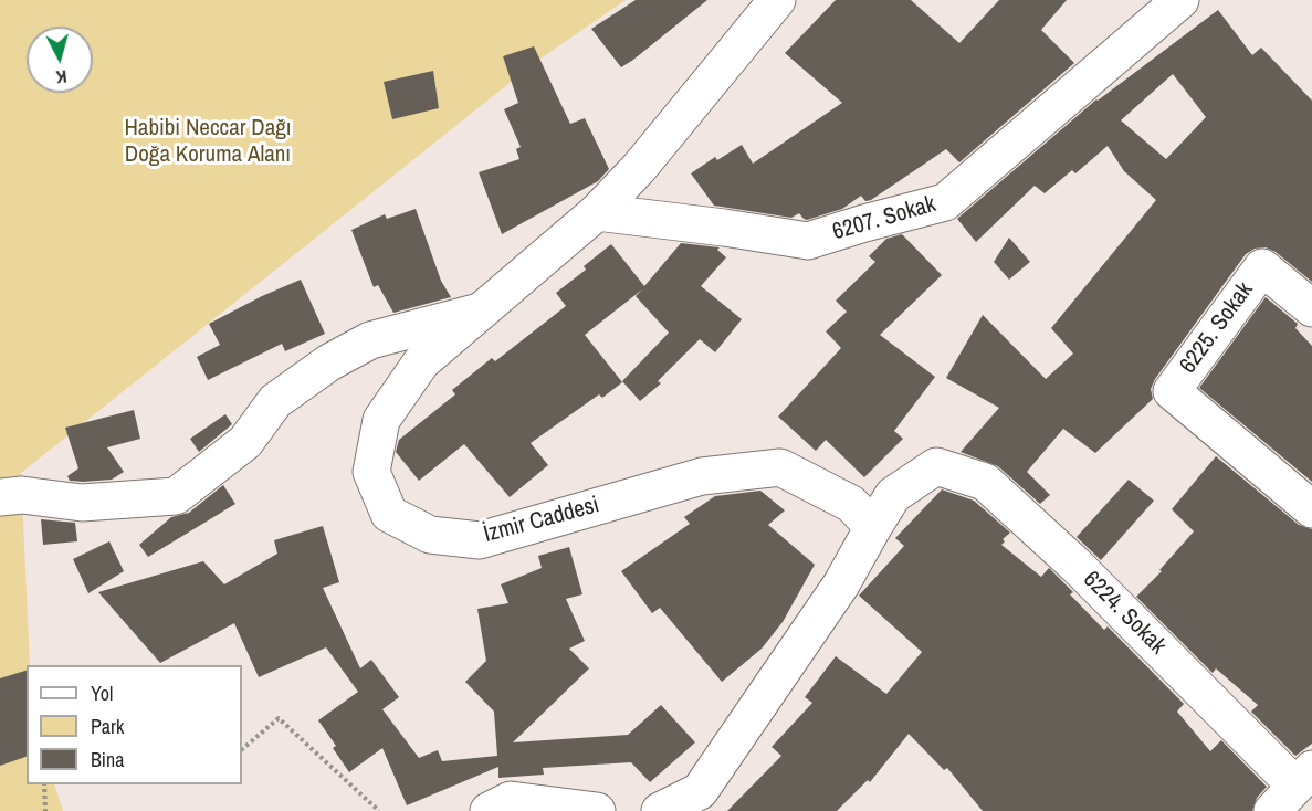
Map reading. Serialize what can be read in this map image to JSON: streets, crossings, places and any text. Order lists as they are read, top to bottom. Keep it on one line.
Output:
{"streets":{"street":["6207. Sokak","6225. Sokak","İzmir Caddesi","6224. Sokak"]},"crossings":[["6207. Sokak","İzmir Caddesi"],["İzmir Caddesi","6224. Sokak"]],"parks":["Habibi Neccar Dağı Doğa Koruma Alanı"],"legend":["Yol","Park","Bina"],"north":"bottom"}
